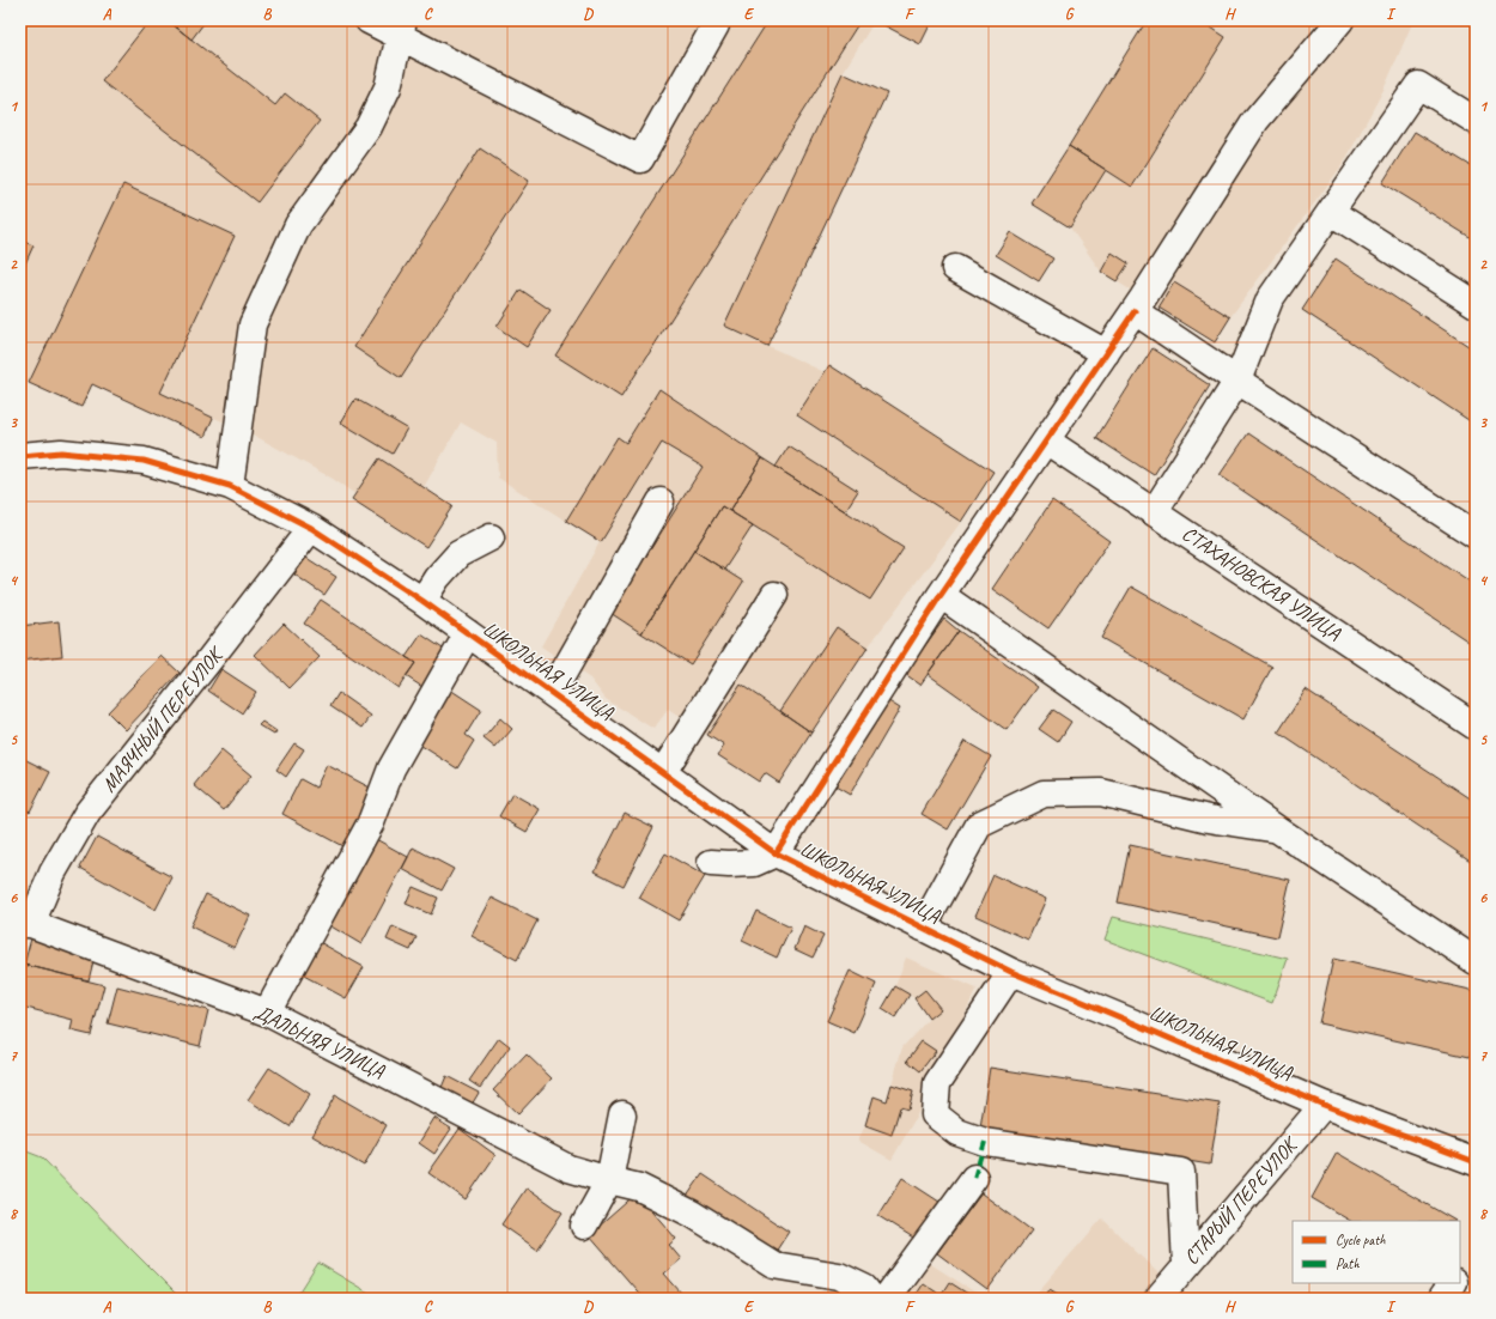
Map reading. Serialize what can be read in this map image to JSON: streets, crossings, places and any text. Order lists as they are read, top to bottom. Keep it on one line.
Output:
{"streets":{"street":["СТАХАНОВСКАЯ УЛИЦА","ШКОЛЬНАЯ УЛИЦА","МАЯЧНЫЙ ПЕРЕУЛОК","ДАЛЬНЯЯ УЛИЦА","СТАРЫЙ ПЕРЕУЛОК"]},"crossings":[["ШКОЛЬНАЯ УЛИЦА","МАЯЧНЫЙ ПЕРЕУЛОК"],["ШКОЛЬНАЯ УЛИЦА","СТАРЫЙ ПЕРЕУЛОК"],["МАЯЧНЫЙ ПЕРЕУЛОК","ДАЛЬНЯЯ УЛИЦА"]],"legend":["Cycle path","Path"],"grid":{"columns":["A","B","C","D","E","F","G","H","I"],"rows":["1","2","3","4","5","6","7","8"]}}
